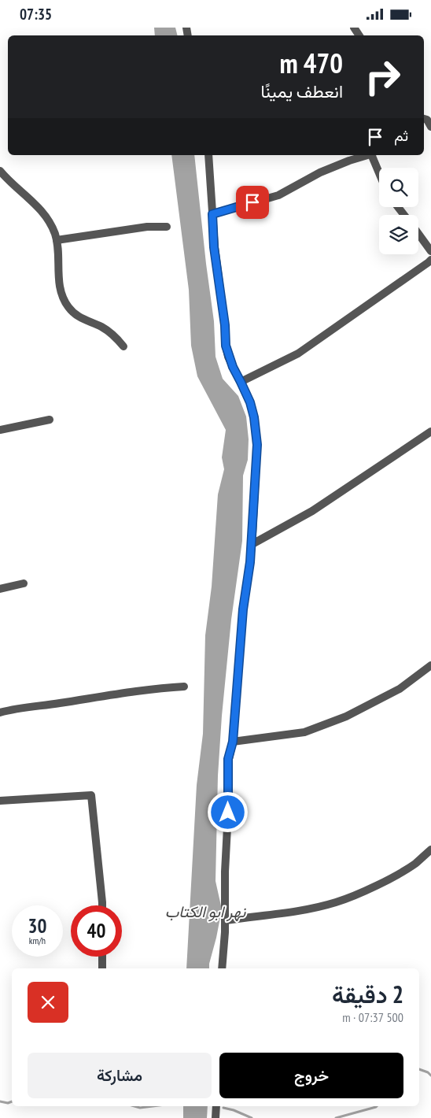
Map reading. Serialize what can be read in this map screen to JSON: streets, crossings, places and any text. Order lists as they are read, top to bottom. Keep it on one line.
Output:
{"water":["نهر ابو الكتاب"],"page":{"status":"07:35","turn":["470 m","انعطف يمينًا"],"then":"ثم","speed":"30 km/h","limit":"40","heading":["2 دقيقة","500 m · 07:37"],"buttons":["خروج","مشاركة"]}}
